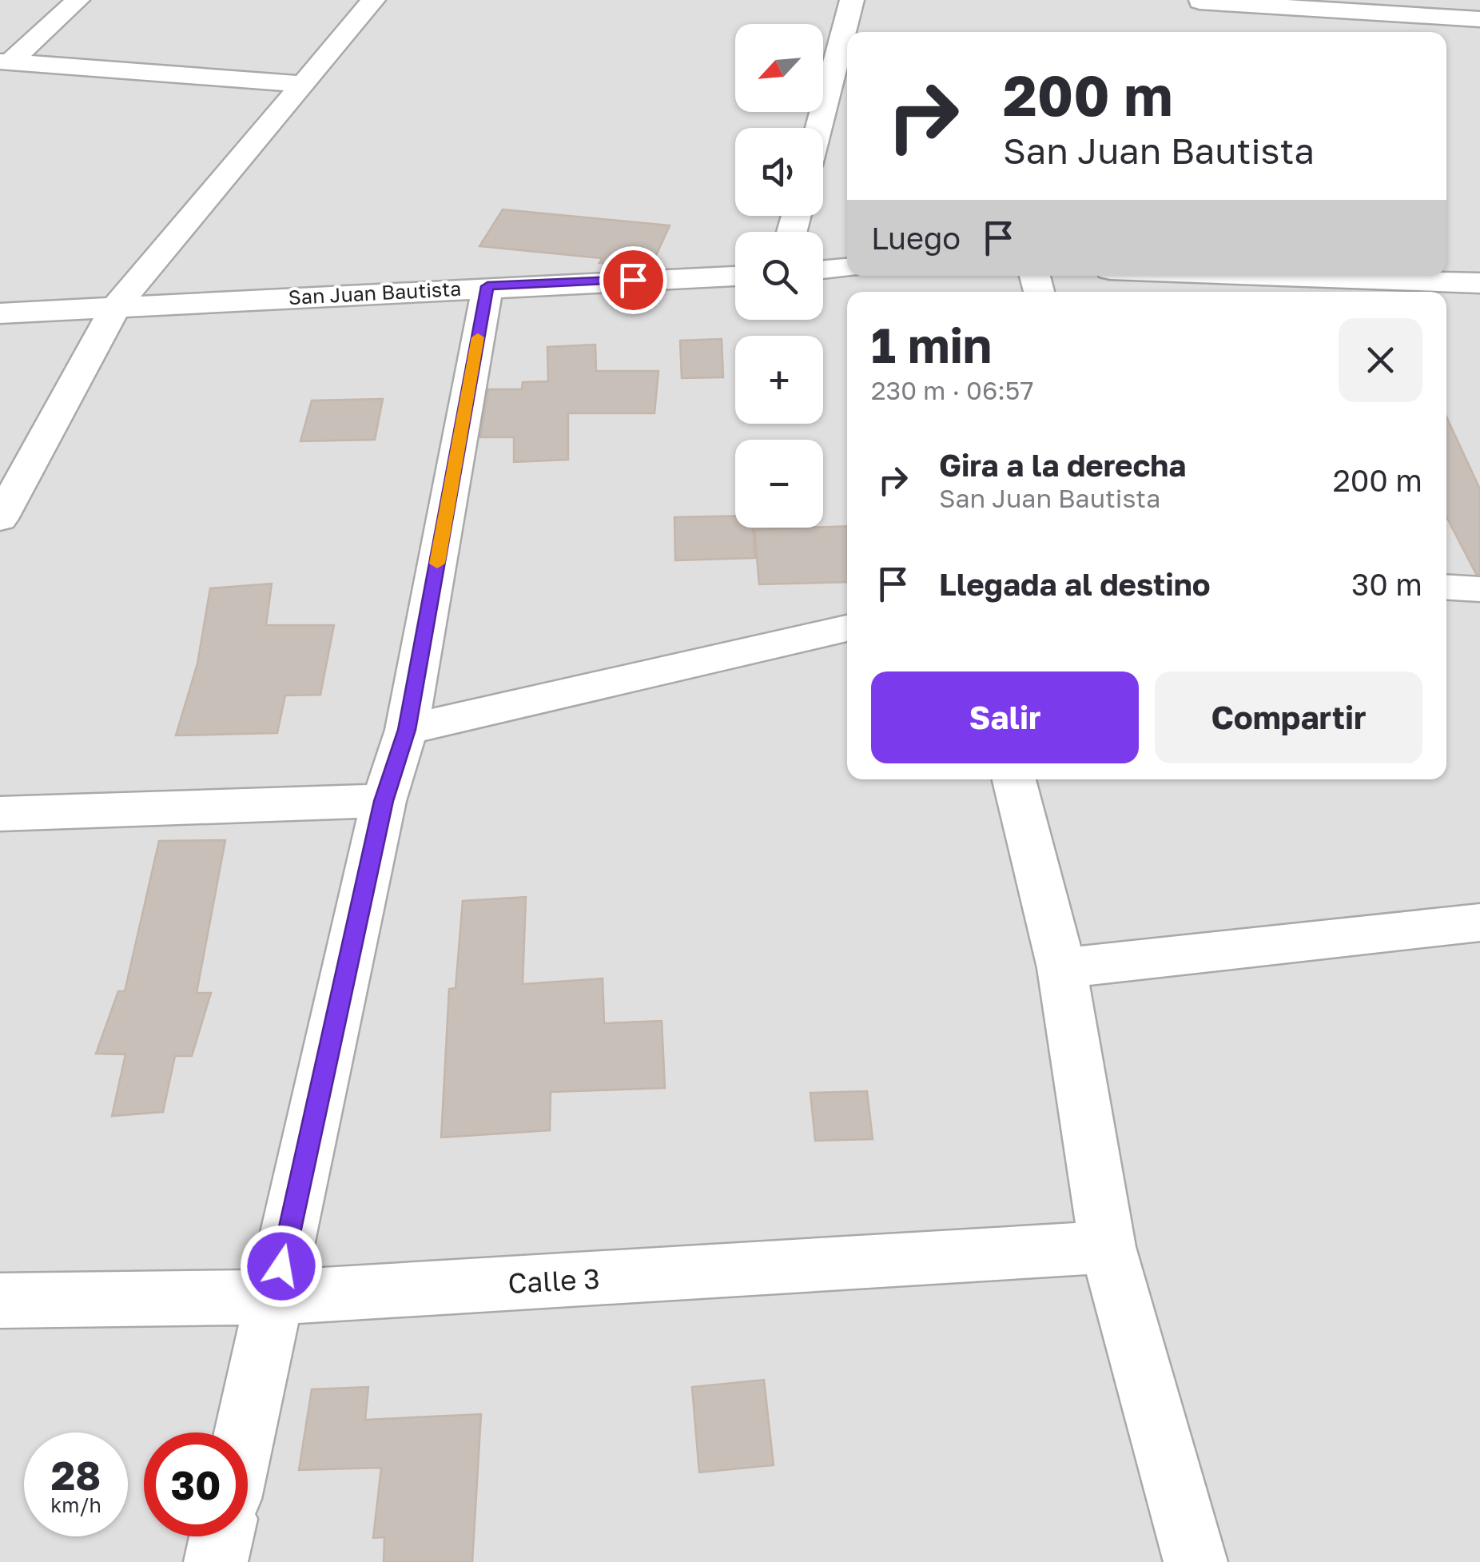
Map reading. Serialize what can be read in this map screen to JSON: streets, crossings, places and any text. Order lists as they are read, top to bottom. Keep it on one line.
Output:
{"streets":{"street":["San Juan Bautista","Calle 3"]},"north":"bottom left","page":{"map_buttons":["+","−"],"turn":["200 m","San Juan Bautista"],"then":"Luego","heading":["1 min","230 m · 06:57"],"list":[{"name":"Gira a la derecha","note":"San Juan Bautista","value":"200 m"},{"name":"Llegada al destino","value":"30 m"}],"buttons":["Salir","Compartir"],"speed":"28 km/h","limit":"30"}}
